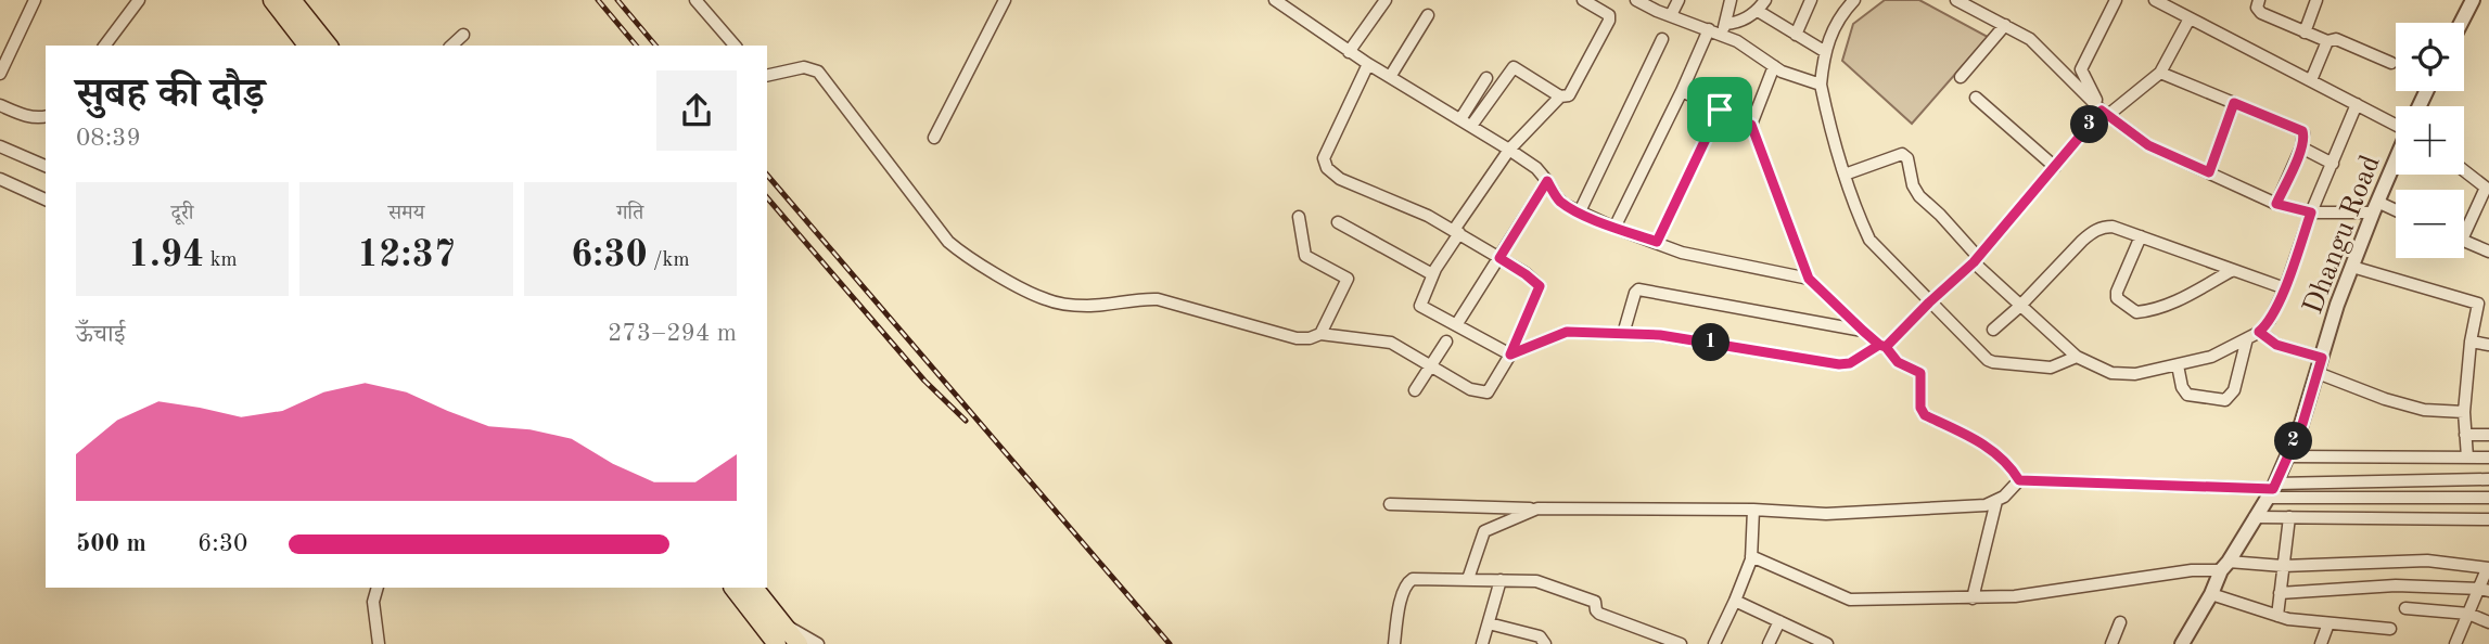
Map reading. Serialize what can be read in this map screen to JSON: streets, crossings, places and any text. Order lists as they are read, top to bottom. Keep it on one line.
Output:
{"streets":{"street":["Dhangu Road"]},"page":{"map_buttons":["+","−"],"heading":["सुबह की दौड़","08:39"],"pins":["3","1","2"],"stats":[["दूरी","1.94 km"],["समय","12:37"],["गति","6:30 /km"]],"chart":["ऊँचाई","273–294 m"],"list":[{"name":"500 m","note":"6:30"}]}}
